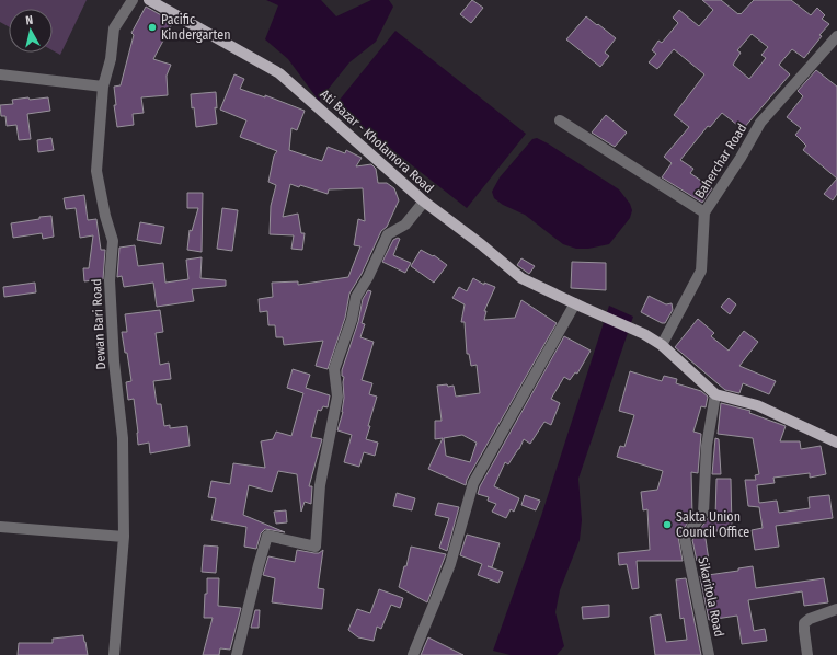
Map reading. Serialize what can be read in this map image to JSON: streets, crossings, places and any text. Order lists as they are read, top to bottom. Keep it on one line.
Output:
{"streets":{"main road":["Ati Bazar - Kholamora Road"],"street":["Baherchar Road","Dewan Bari Road","Sikaritola Road"]},"crossings":[["Ati Bazar - Kholamora Road","Baherchar Road"]],"places":["Pacific Kindergarten","Sakta Union Council Office"],"north":"top"}
